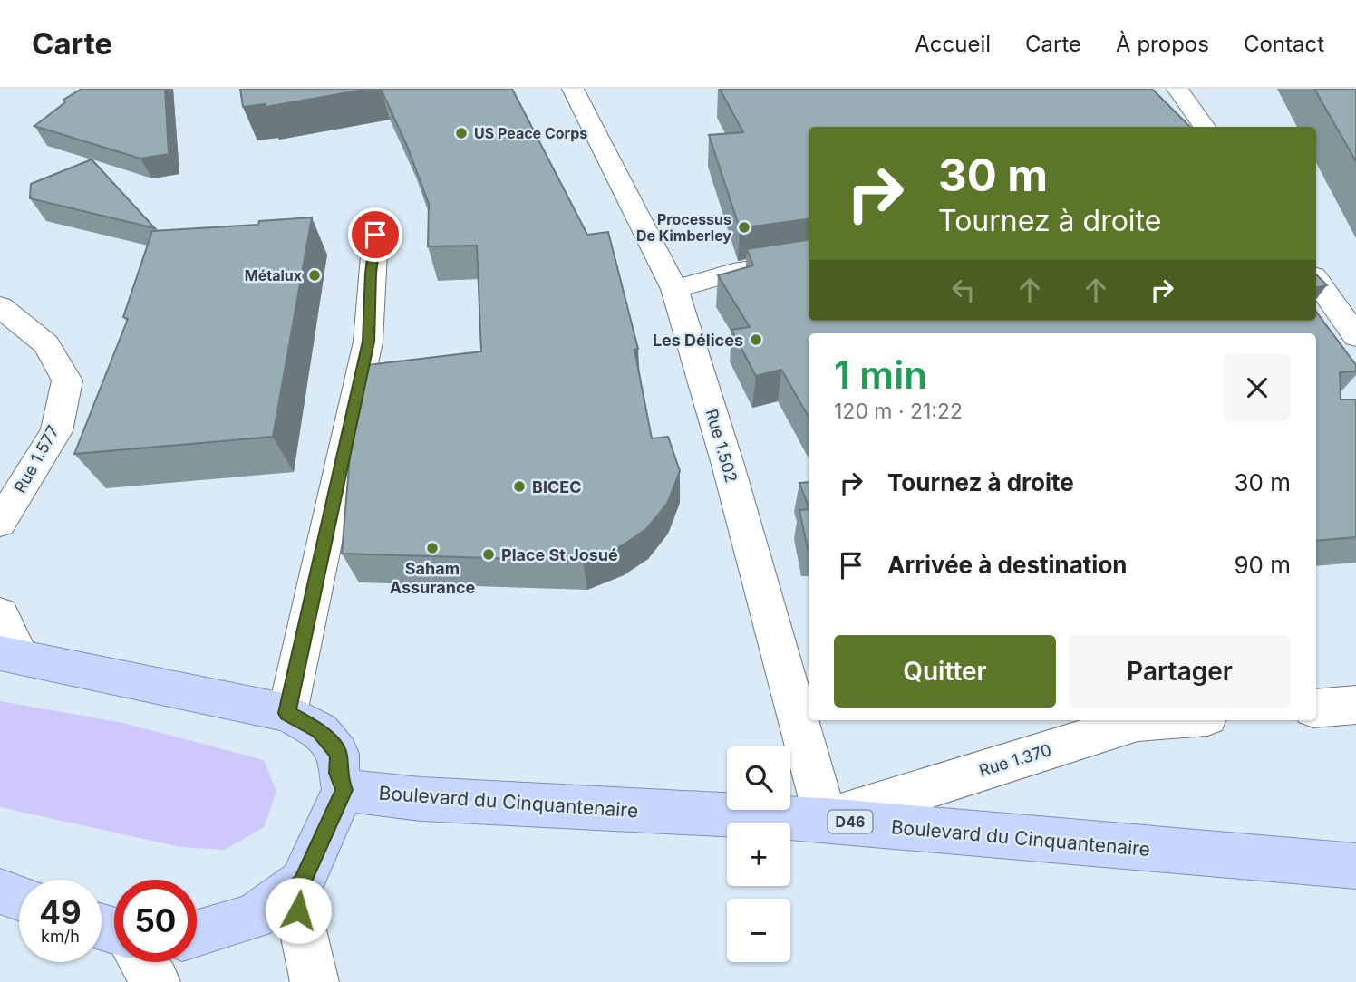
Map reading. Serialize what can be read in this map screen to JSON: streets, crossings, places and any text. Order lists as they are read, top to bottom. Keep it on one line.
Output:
{"streets":{"main road":["Boulevard du Cinquantenaire","D46"],"street":["Rue 1.502","Rue 1.577","Rue 1.370"]},"crossings":[["Rue 1.502","Rue 1.370"],["Rue 1.502","Boulevard du Cinquantenaire"],["Rue 1.370","Boulevard du Cinquantenaire"]],"places":["US Peace Corps","Processus De Kimberley","Métalux","Les Délices","BICEC","Saham Assurance","Place St Josué"],"page":{"header":"Carte","nav":["Accueil","Carte","À propos","Contact"],"turn":["30 m","Tournez à droite"],"heading":["1 min","120 m · 21:22"],"list":[{"name":"Tournez à droite","value":"30 m"},{"name":"Arrivée à destination","value":"90 m"}],"buttons":["Quitter","Partager"],"map_buttons":["+","−"],"speed":"49 km/h","limit":"50"}}
